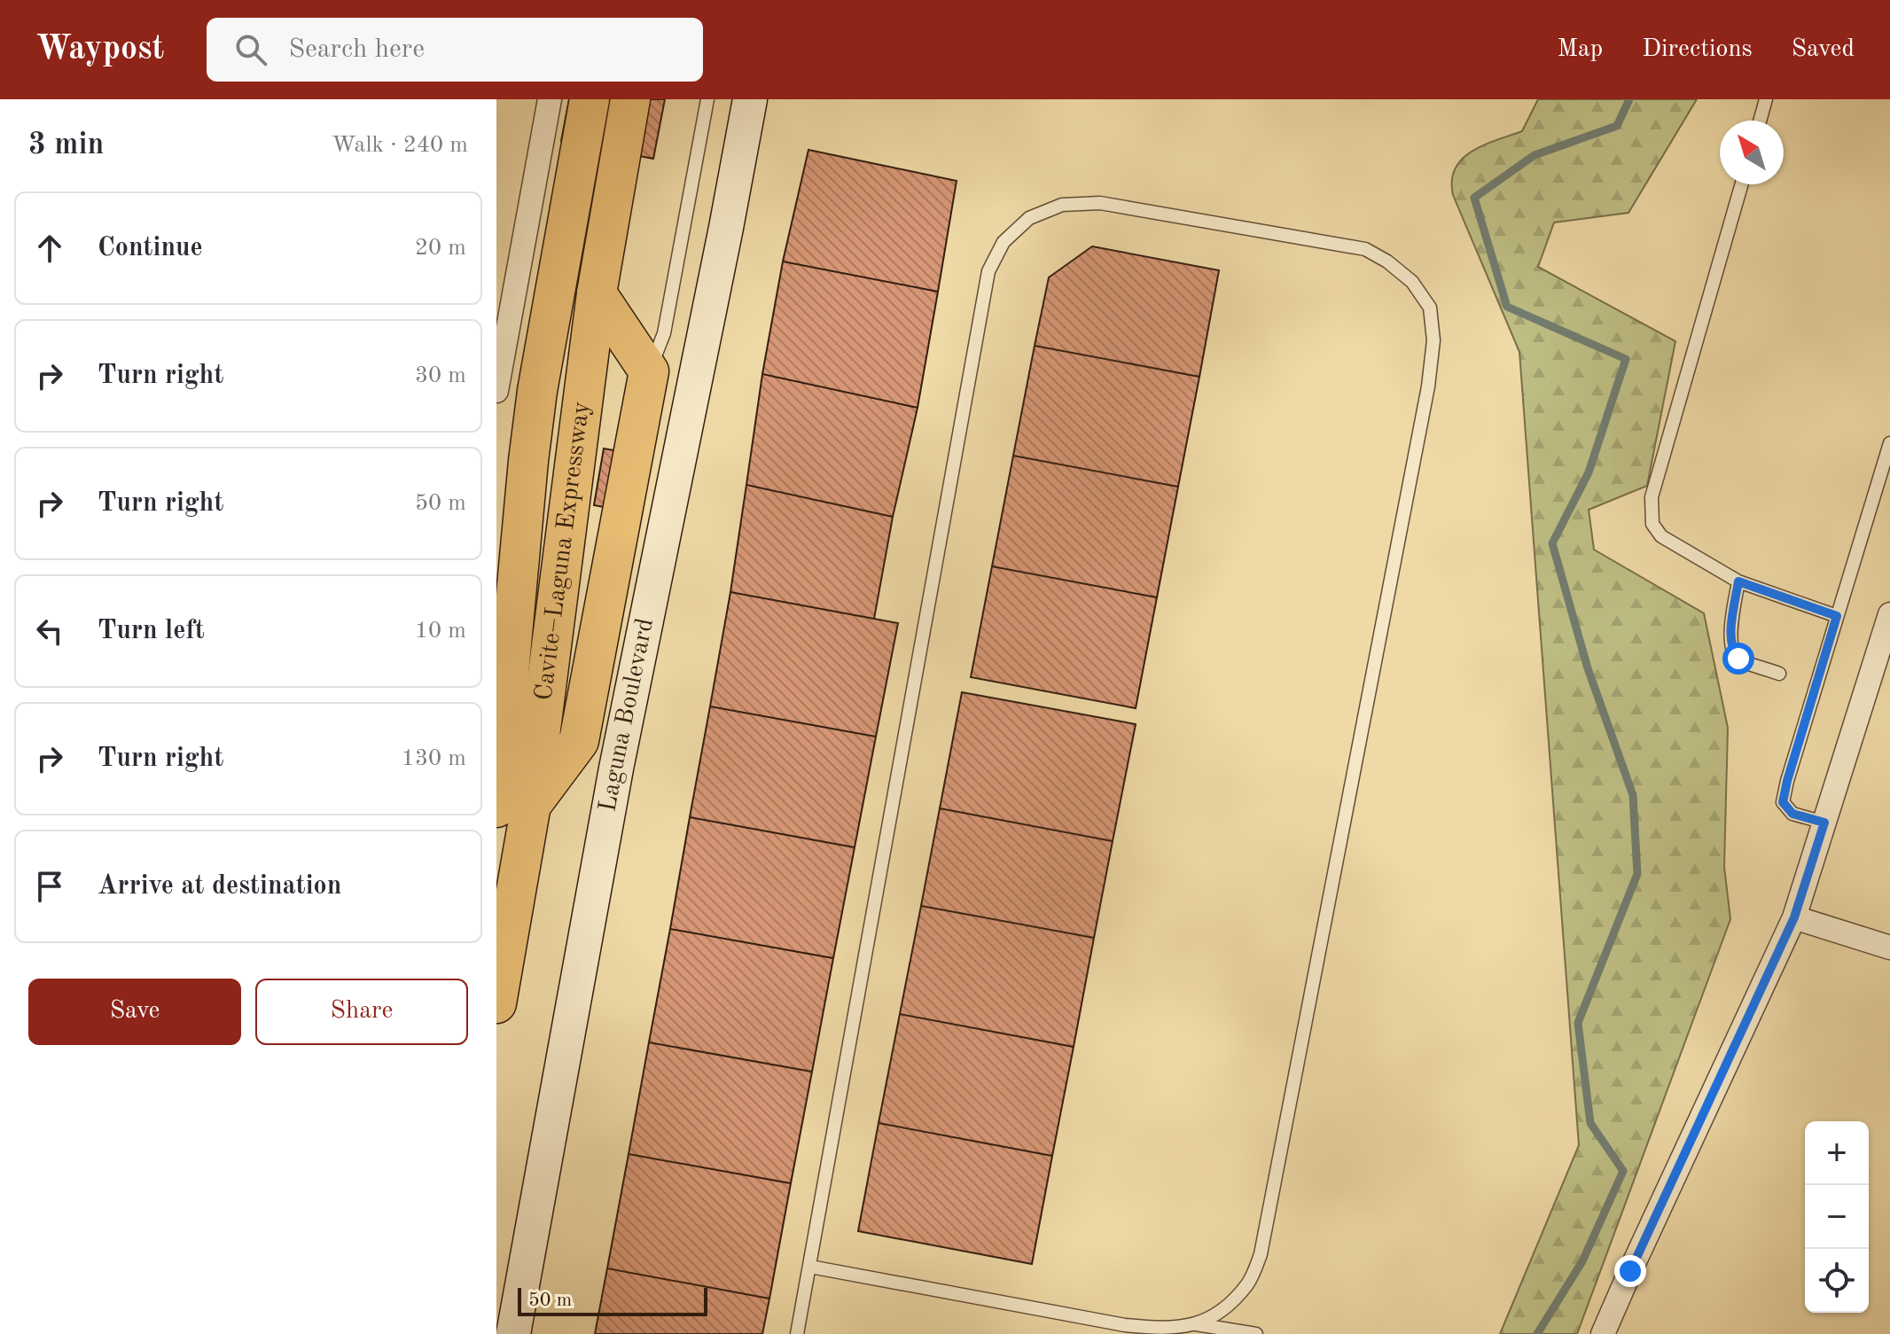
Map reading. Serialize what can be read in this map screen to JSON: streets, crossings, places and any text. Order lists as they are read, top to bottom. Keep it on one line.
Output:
{"streets":{"highway":["Cavite–Laguna Expressway"],"main road":["Laguna Boulevard"]},"scale_bar":"50 m","north":"top left","page":{"header":"Waypost","search":"Search here","nav":["Map","Directions","Saved"],"heading":["3 min","Walk · 240 m"],"list":[["Continue","20 m"],["Turn right","30 m"],["Turn right","50 m"],["Turn left","10 m"],["Turn right","130 m"],"Arrive at destination"],"buttons":["Save","Share"],"map_buttons":["+","−"],"scale":"50 m"}}
